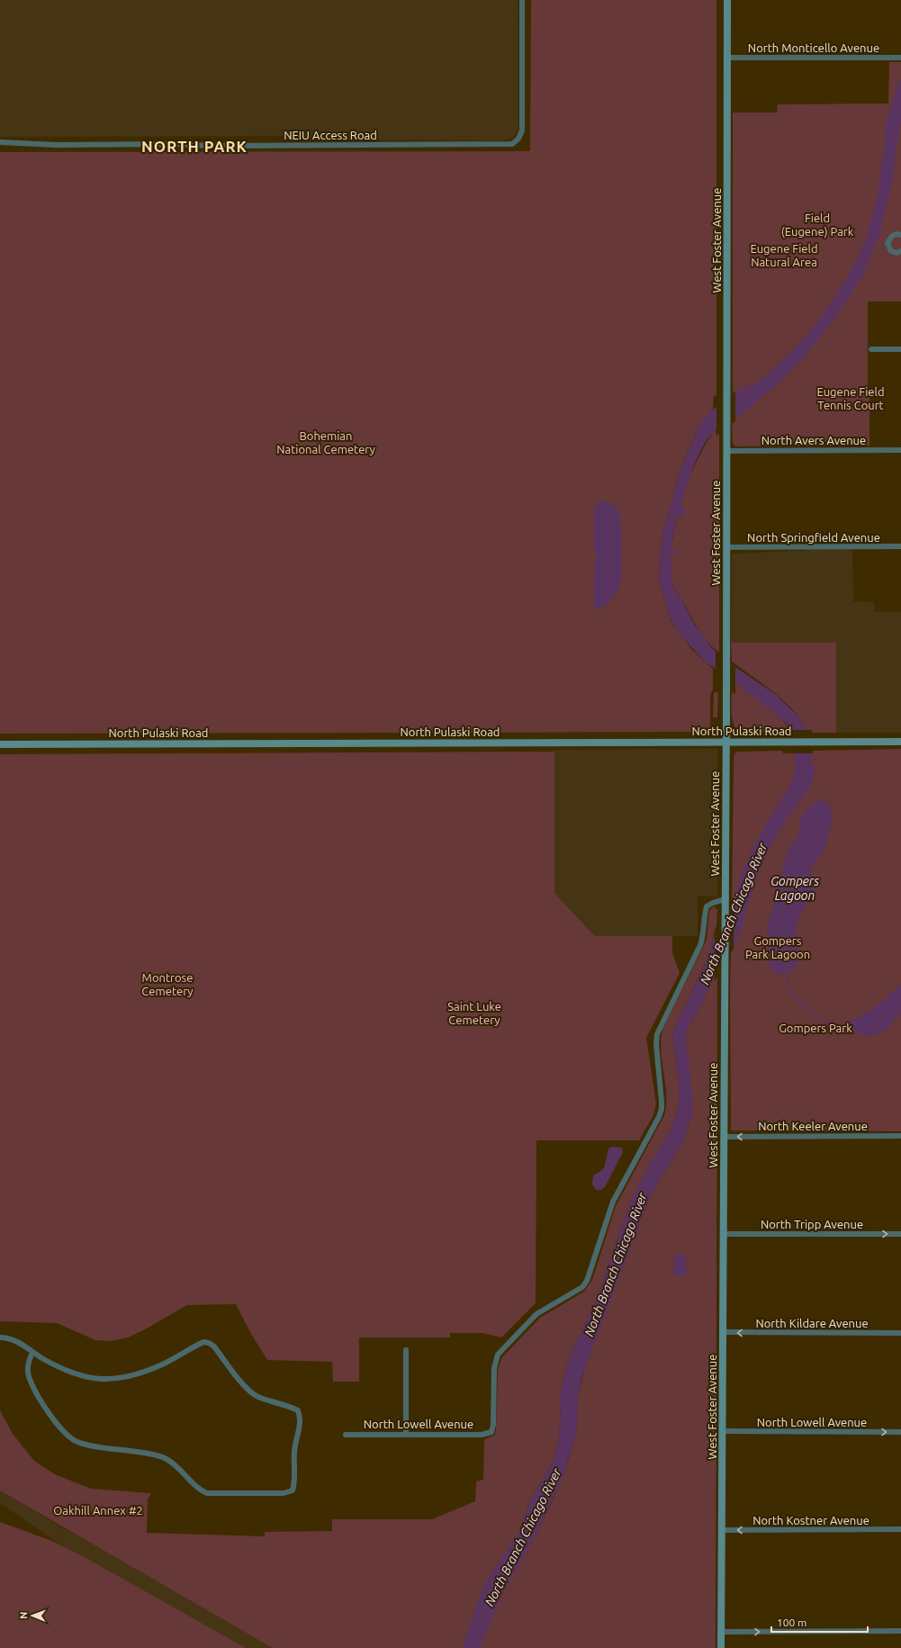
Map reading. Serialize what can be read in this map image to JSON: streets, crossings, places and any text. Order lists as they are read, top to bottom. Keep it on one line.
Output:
{"streets":{"main road":["West Foster Avenue","North Pulaski Road"],"street":["North Monticello Avenue","NEIU Access Road","North Avers Avenue","North Springfield Avenue","North Keeler Avenue","North Tripp Avenue","North Kildare Avenue","North Lowell Avenue","North Kostner Avenue"]},"crossings":[["North Monticello Avenue","West Foster Avenue"],["West Foster Avenue","North Avers Avenue"],["West Foster Avenue","North Springfield Avenue"],["West Foster Avenue","North Pulaski Road"],["West Foster Avenue","North Keeler Avenue"],["West Foster Avenue","North Tripp Avenue"],["West Foster Avenue","North Kildare Avenue"],["West Foster Avenue","North Lowell Avenue"],["West Foster Avenue","North Kostner Avenue"]],"one_way":["North Keeler Avenue","North Tripp Avenue","North Kildare Avenue","North Kostner Avenue"],"districts":["NORTH PARK"],"water":["Gompers Lagoon","North Branch Chicago River"],"parks":["Field (Eugene) Park","Eugene Field Natural Area","Eugene Field Tennis Court","Bohemian National Cemetery","Gompers Park Lagoon","Montrose Cemetery","Saint Luke Cemetery","Gompers Park","Oakhill Annex #2"],"scale_bar":"100 m","north":"left"}
